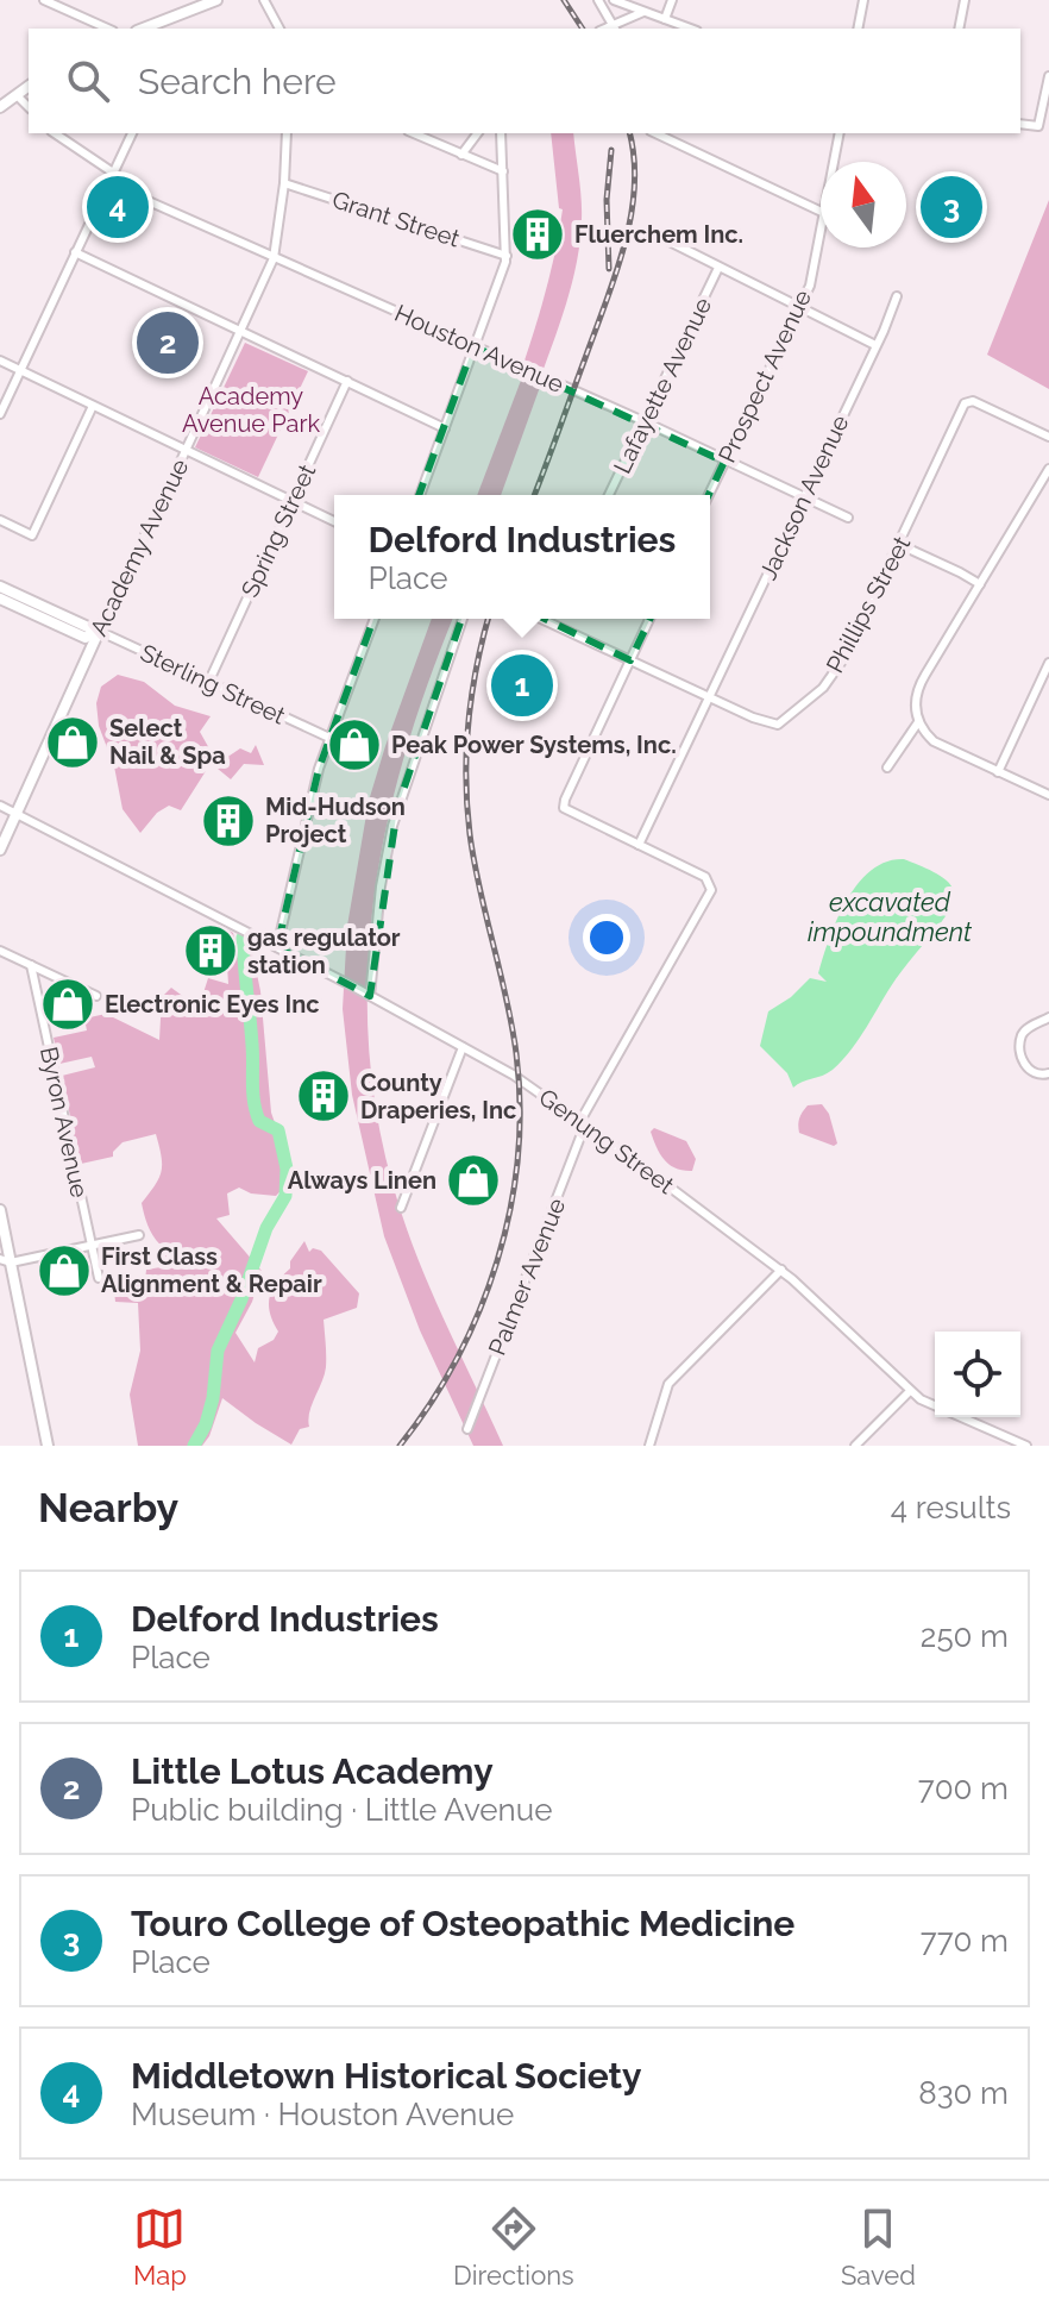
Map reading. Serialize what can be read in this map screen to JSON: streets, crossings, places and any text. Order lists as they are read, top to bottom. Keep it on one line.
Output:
{"streets":{"main road":["Academy Avenue"],"street":["Grant Street","Houston Avenue","Prospect Avenue","Lafayette Avenue","Jackson Avenue","Spring Street","Phillips Street","Sterling Street","Byron Avenue","Genung Street","Palmer Avenue"]},"crossings":[["Grant Street","Academy Avenue"],["Houston Avenue","Prospect Avenue"],["Houston Avenue","Lafayette Avenue"],["Houston Avenue","Jackson Avenue"],["Houston Avenue","Academy Avenue"],["Jackson Avenue","Phillips Street"],["Spring Street","Sterling Street"],["Academy Avenue","Sterling Street"],["Academy Avenue","Genung Street"],["Genung Street","Palmer Avenue"]],"water":["excavated impoundment"],"parks":["Academy Avenue Park"],"places":{"building":["Fluerchem Inc.","Mid-Hudson Project","gas regulator station","County Draperies, Inc"],"shop":["Select Nail & Spa","Peak Power Systems, Inc.","Electronic Eyes Inc","Always Linen","First Class Alignment & Repair"]},"north":"top","page":{"search":"Search here","pins":["3","4","2","1"],"popup":["Delford Industries","Place"],"heading":["Nearby","4 results"],"list":[{"mark":"1","name":"Delford Industries","note":"Place","value":"250 m"},{"mark":"2","name":"Little Lotus Academy","note":"Public building · Little Avenue","value":"700 m"},{"mark":"3","name":"Touro College of Osteopathic Medicine","note":"Place","value":"770 m"},{"mark":"4","name":"Middletown Historical Society","note":"Museum · Houston Avenue","value":"830 m"}],"nav":["Map","Directions","Saved"]}}
